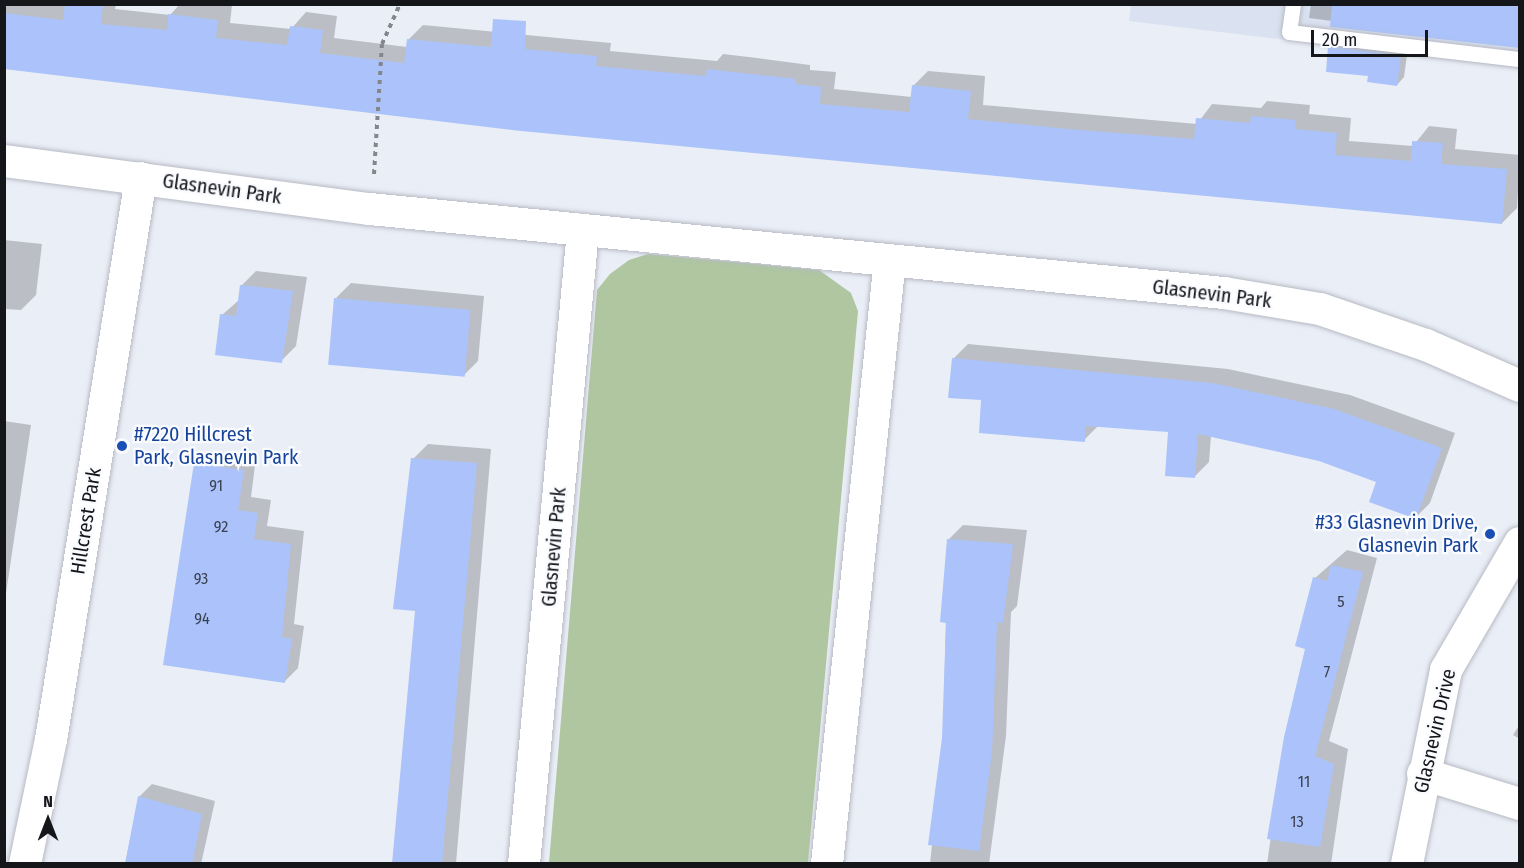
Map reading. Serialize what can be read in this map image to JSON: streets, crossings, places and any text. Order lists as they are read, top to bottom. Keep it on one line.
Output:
{"streets":{"street":["Glasnevin Park","Hillcrest Park","Glasnevin Drive"]},"crossings":[["Glasnevin Park","Hillcrest Park"]],"places":["#7220 Hillcrest Park, Glasnevin Park","#33 Glasnevin Drive, Glasnevin Park"],"house_numbers":["91","92","93","5","94","7","11","13"],"scale_bar":"20 m","north":"top"}
